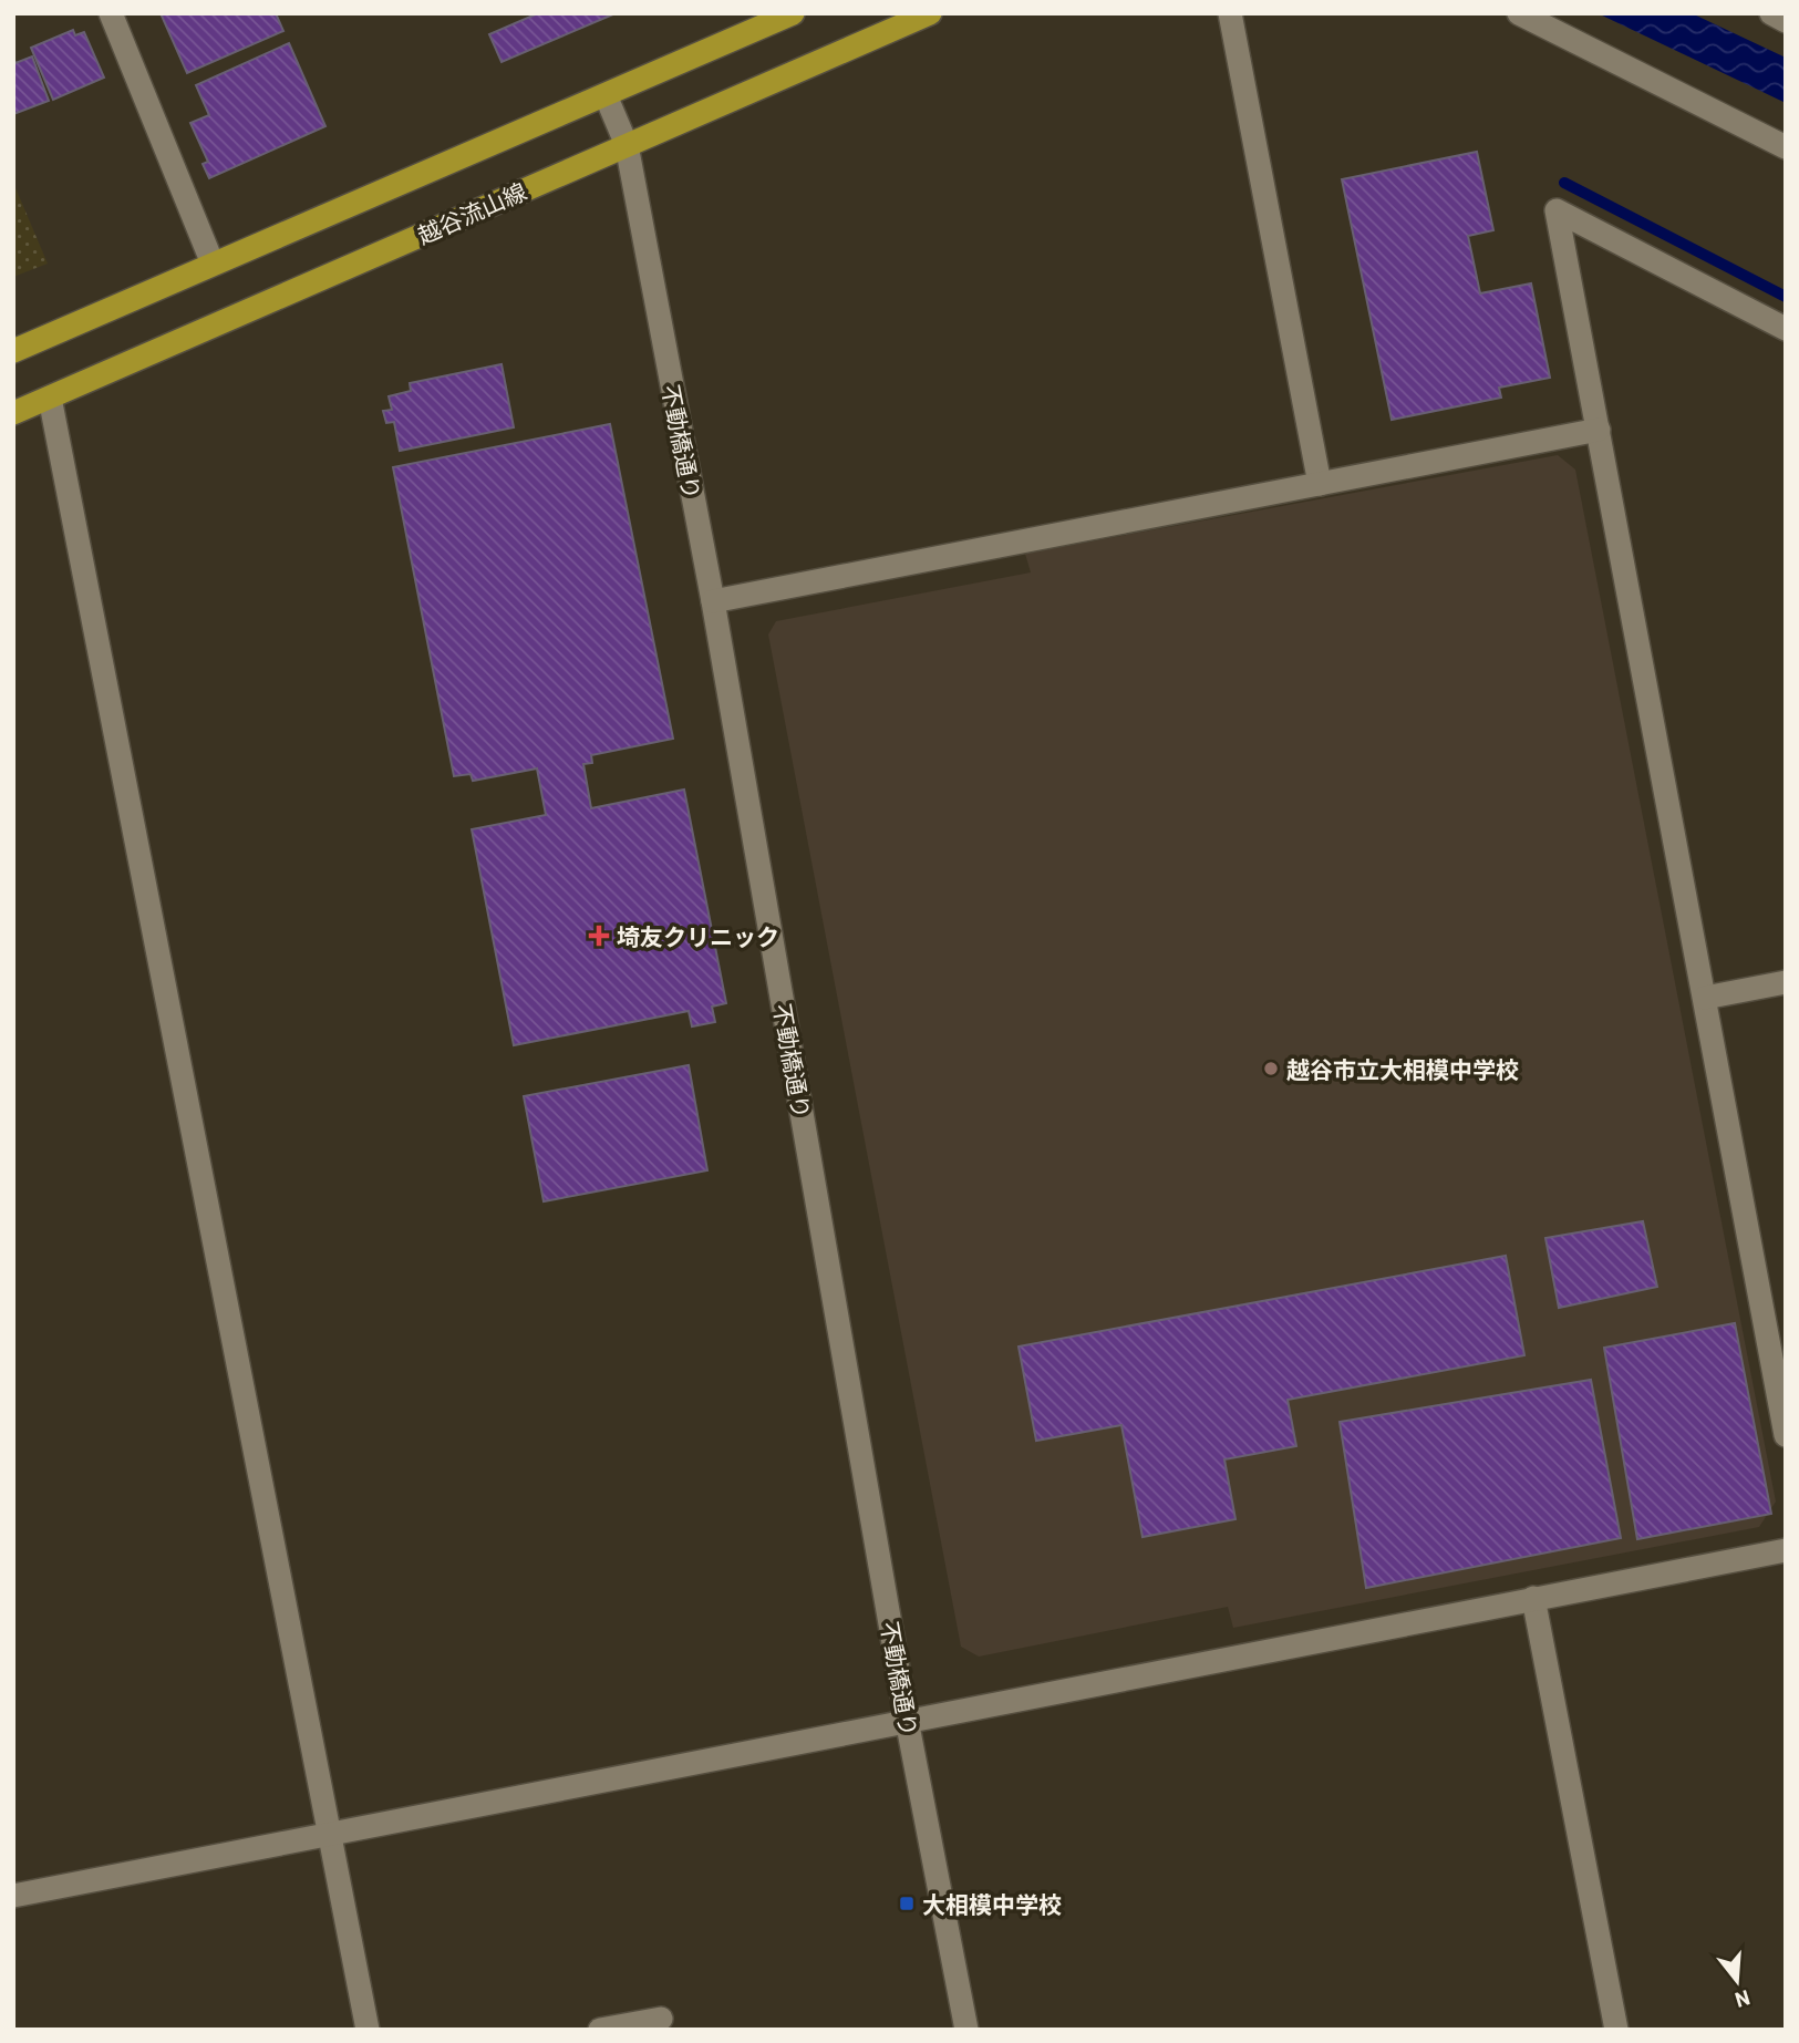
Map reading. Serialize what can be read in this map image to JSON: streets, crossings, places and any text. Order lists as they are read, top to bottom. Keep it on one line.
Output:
{"streets":{"main road":["越谷流山線"],"street":["不動橋通り"]},"crossings":[["越谷流山線","不動橋通り"]],"places":{"health":["埼友クリニック"],"other":["越谷市立大相模中学校"],"transit":["大相模中学校"]},"north":"bottom"}
